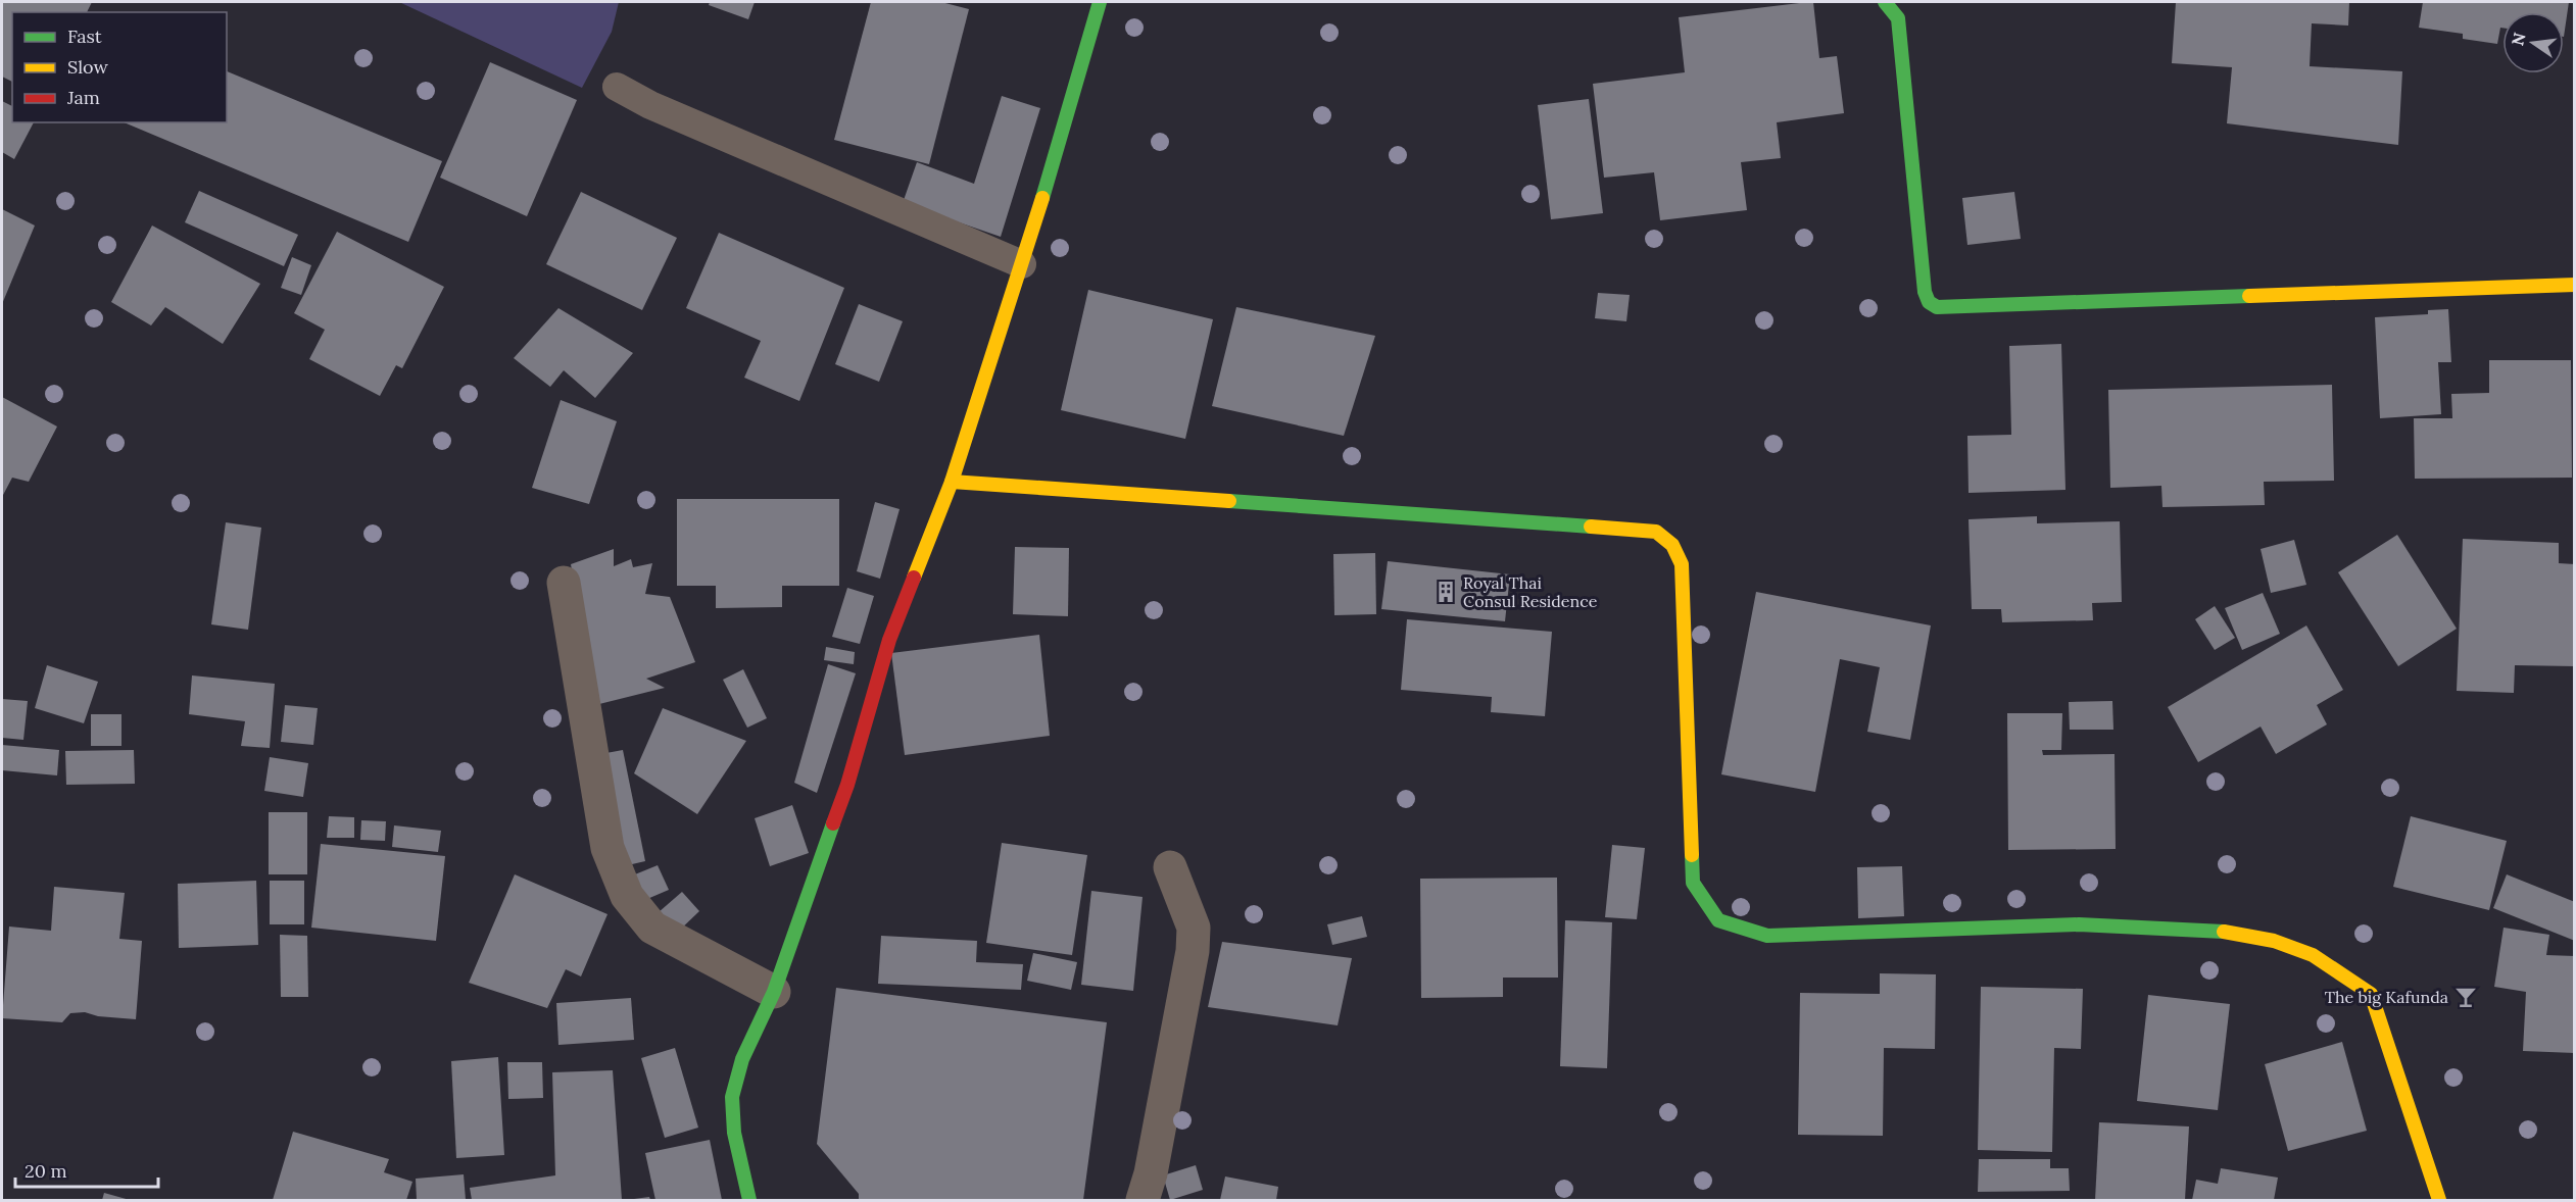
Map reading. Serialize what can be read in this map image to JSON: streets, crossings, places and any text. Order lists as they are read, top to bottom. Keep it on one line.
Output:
{"places":{"building":["Royal Thai Consul Residence"],"bar":["The big Kafunda"]},"legend":["Fast","Slow","Jam"],"scale_bar":"20 m","north":"left"}
